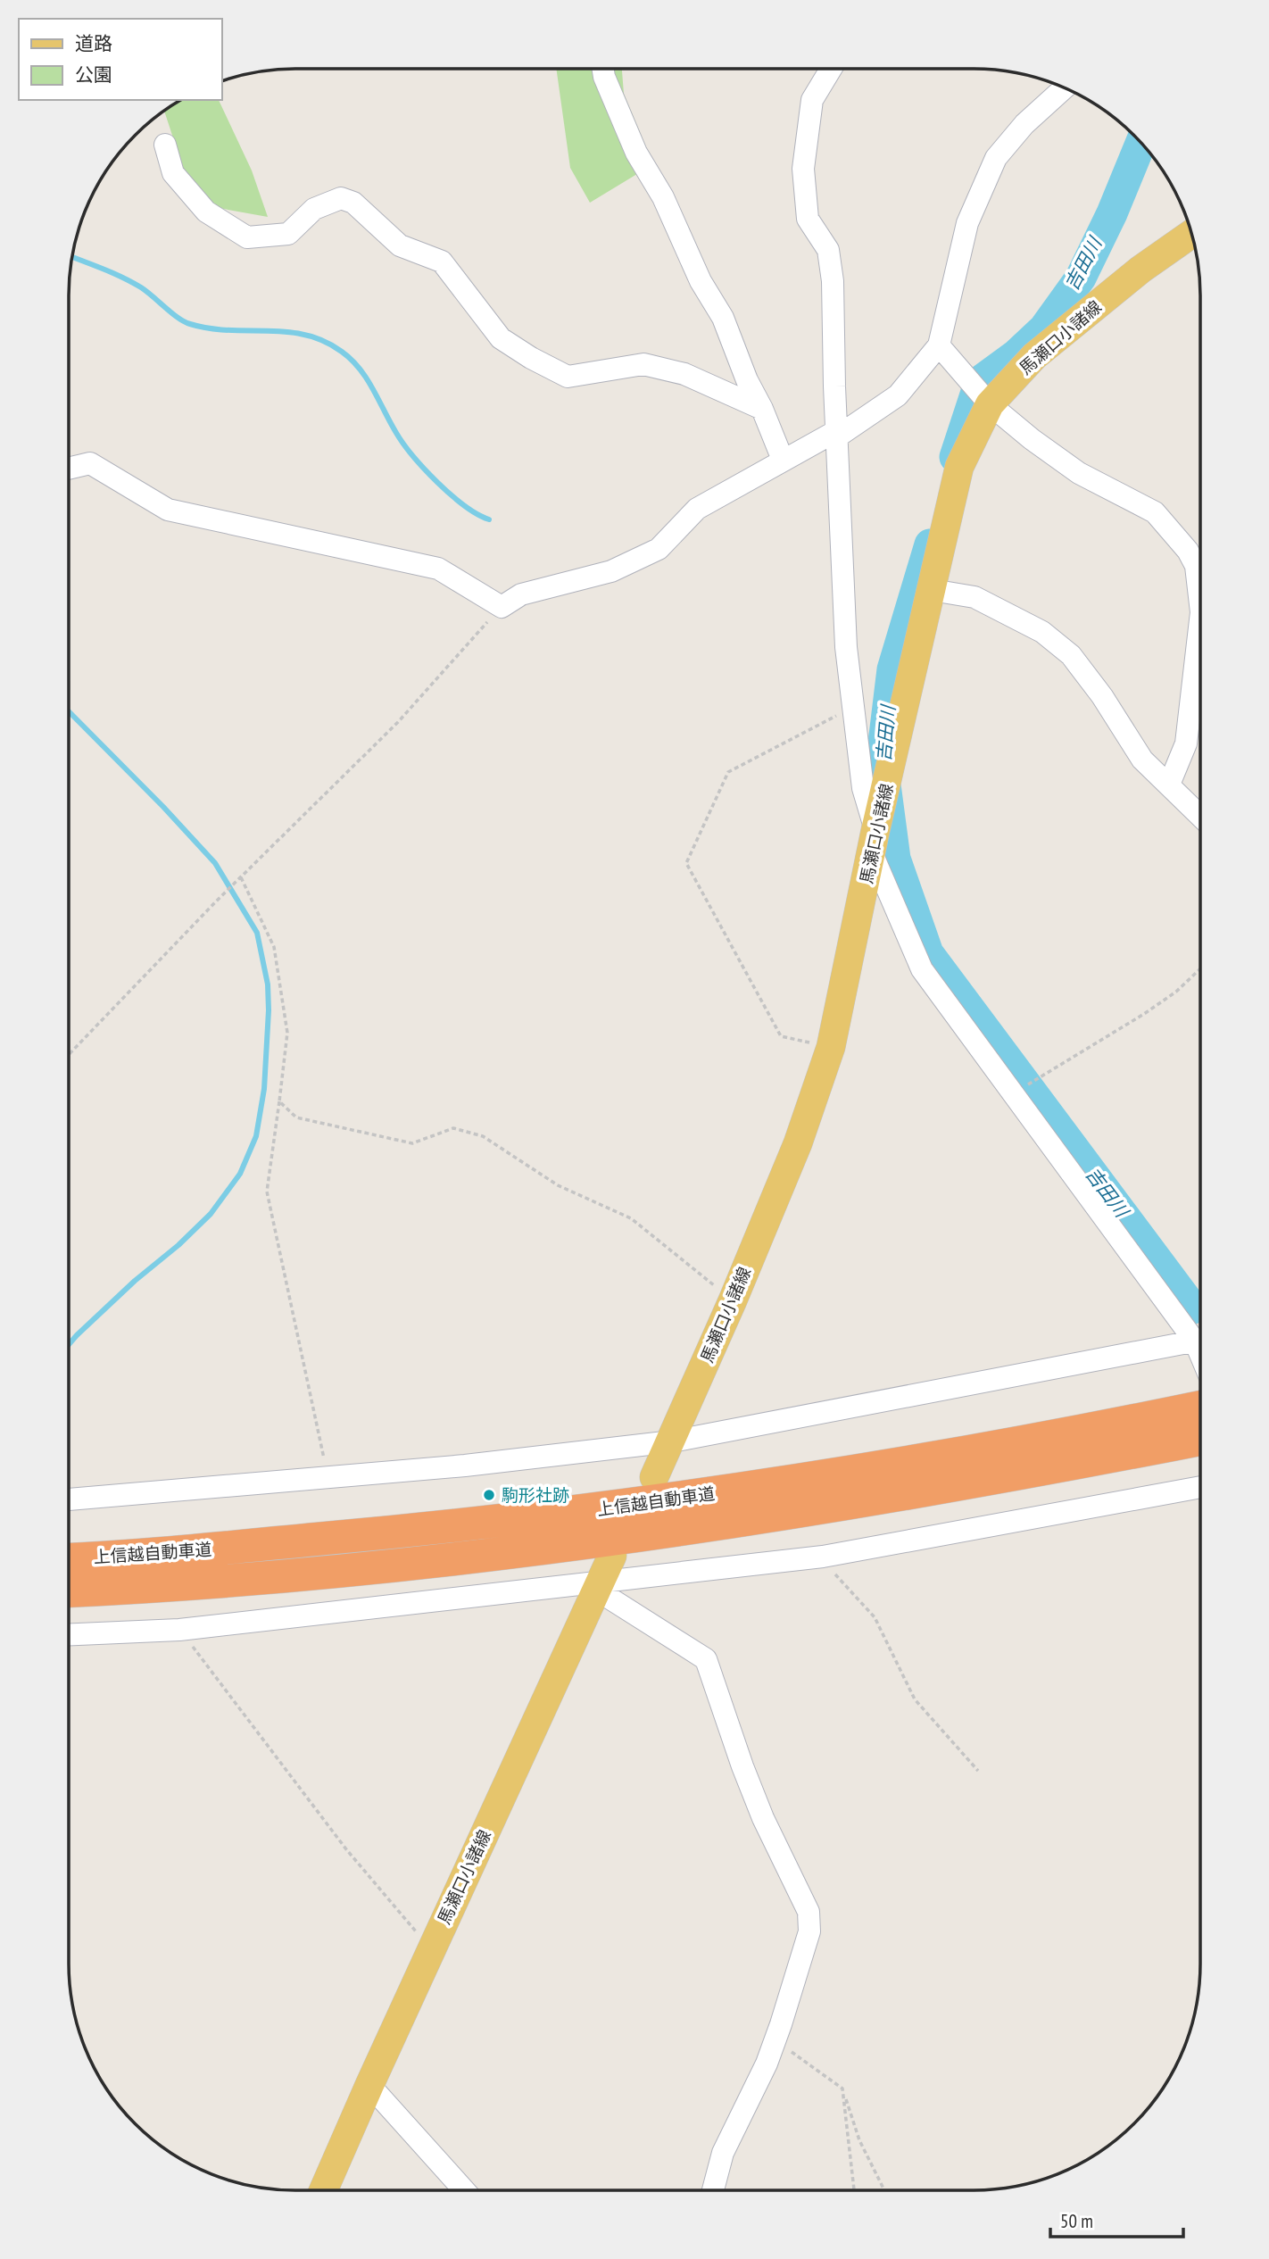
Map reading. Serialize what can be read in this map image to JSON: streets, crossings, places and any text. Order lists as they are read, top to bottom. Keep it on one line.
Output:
{"streets":{"highway":["上信越自動車道"],"main road":["馬瀬口小諸線"]},"water":["吉田川"],"places":["駒形社跡"],"legend":["道路","公園"],"scale_bar":"50 m"}
